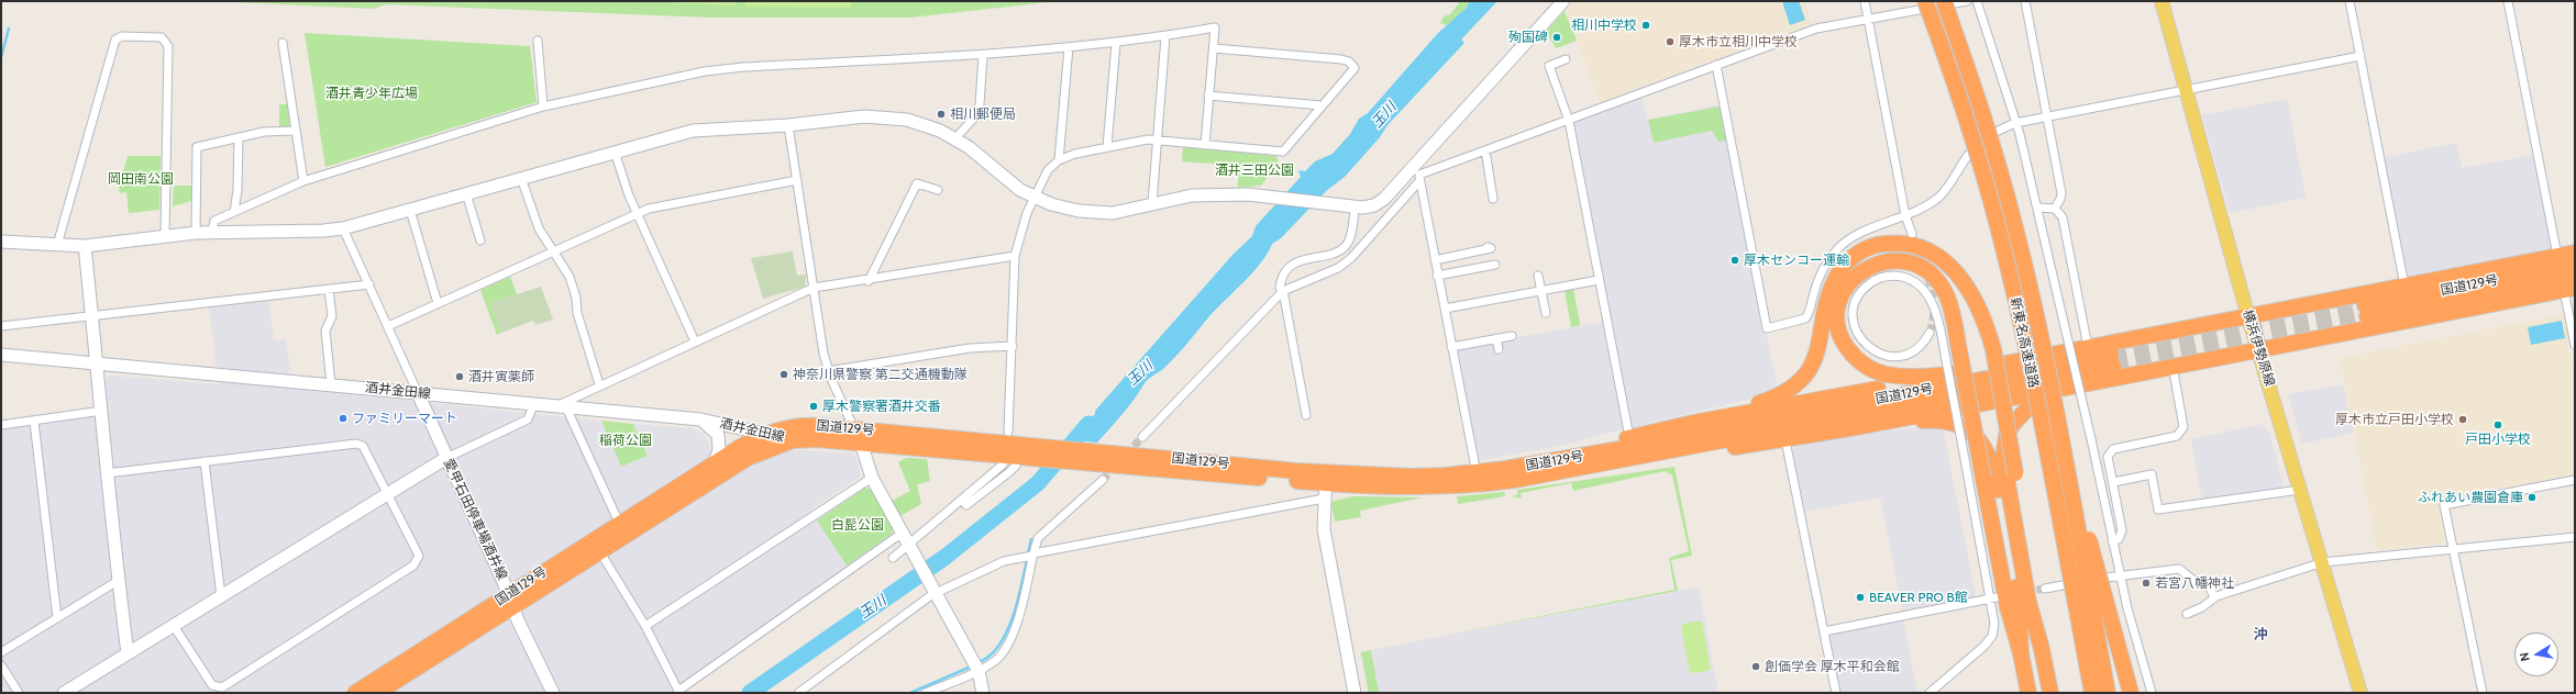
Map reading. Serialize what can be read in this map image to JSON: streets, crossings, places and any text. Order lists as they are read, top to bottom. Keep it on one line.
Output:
{"streets":{"highway":["国道129号","新東名高速道路"],"main road":["横浜伊勢原線"],"street":["酒井金田線","愛甲石田停車場酒井線"]},"crossings":[["国道129号","酒井金田線"],["国道129号","愛甲石田停車場酒井線"],["酒井金田線","愛甲石田停車場酒井線"]],"districts":["沖"],"water":["玉川"],"parks":["酒井青少年広場","酒井三田公園","岡田南公園","稲荷公園","白髭公園"],"places":["相川中学校","殉国碑","厚木市立相川中学校","相川郵便局","厚木センコー運輸","神奈川県警察 第二交通機動隊","酒井寅薬師","厚木警察署酒井交番","ファミリーマート","厚木市立戸田小学校","戸田小学校","ふれあい農園倉庫","若宮八幡神社","BEAVER PRO B館","創価学会 厚木平和会館"],"north":"left"}
